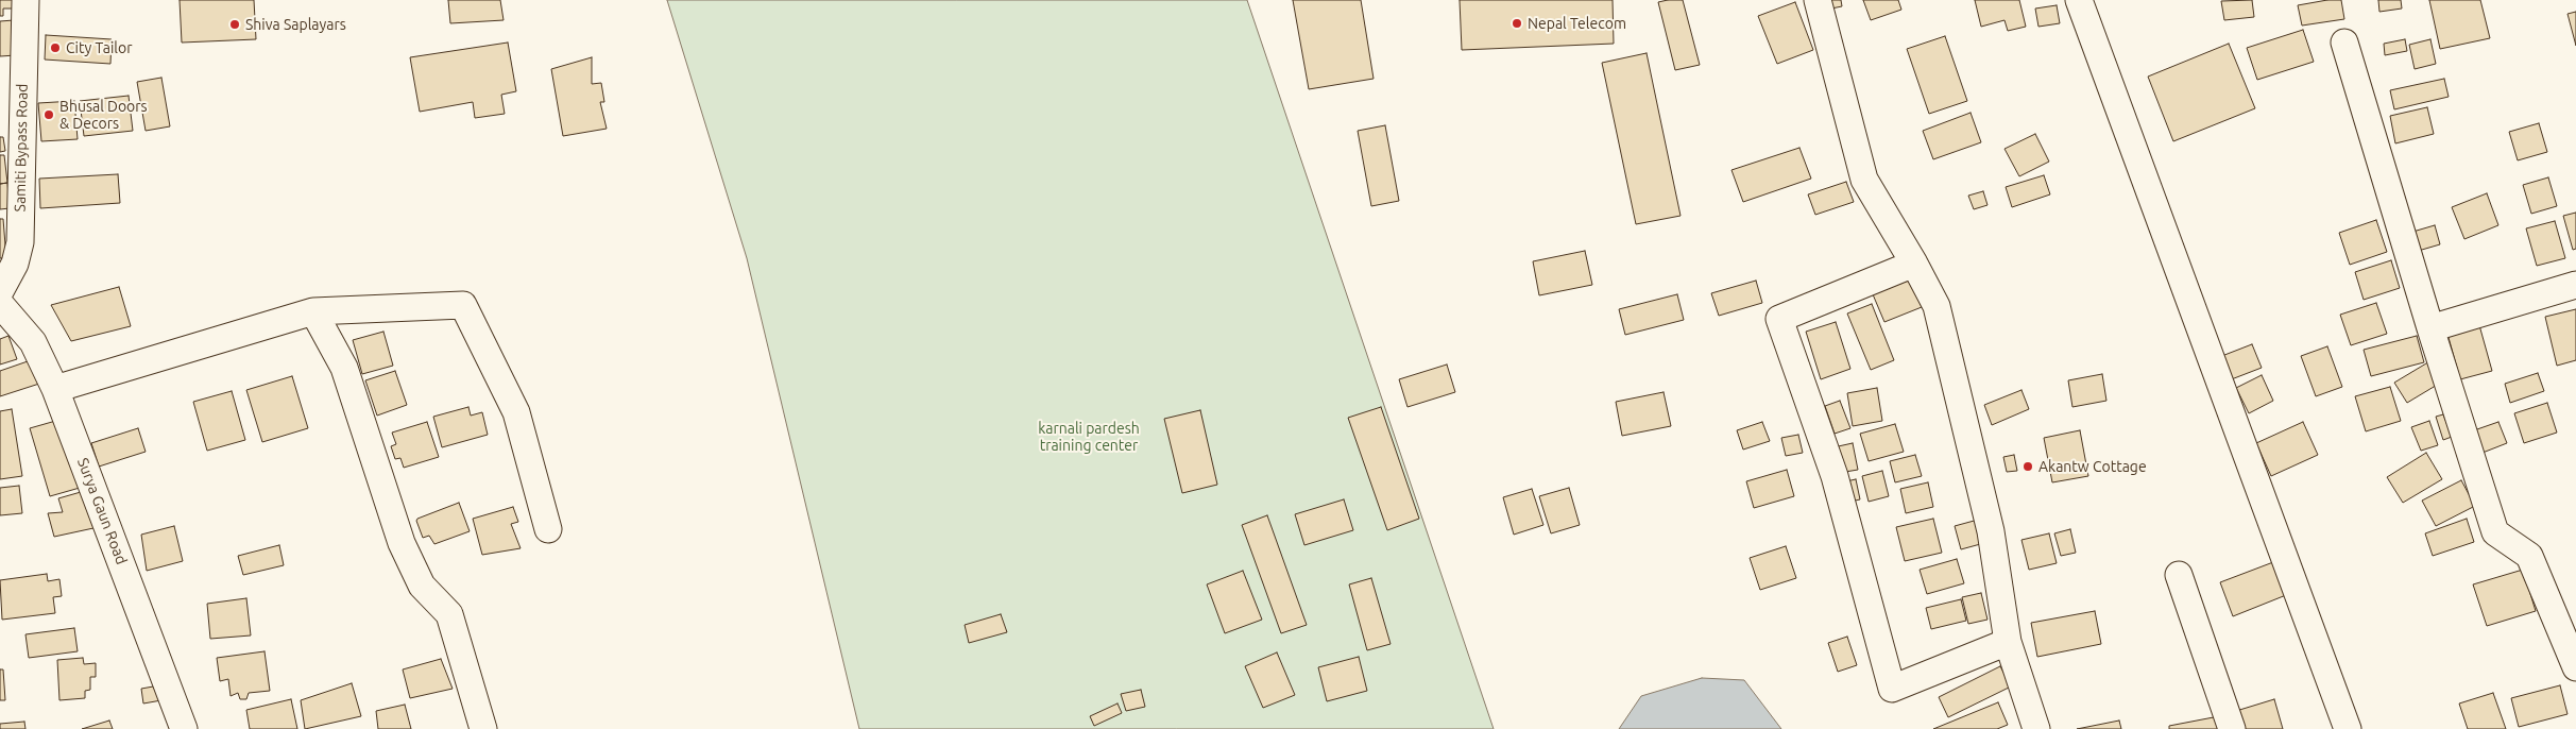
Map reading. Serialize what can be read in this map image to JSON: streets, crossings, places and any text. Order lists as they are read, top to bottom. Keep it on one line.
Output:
{"streets":{"street":["Samiti Bypass Road","Surya Gaun Road"]},"parks":["karnali pardesh training center"],"places":["Nepal Telecom","Shiva Saplayars","City Tailor","Bhusal Doors & Decors","Akantw Cottage"]}
